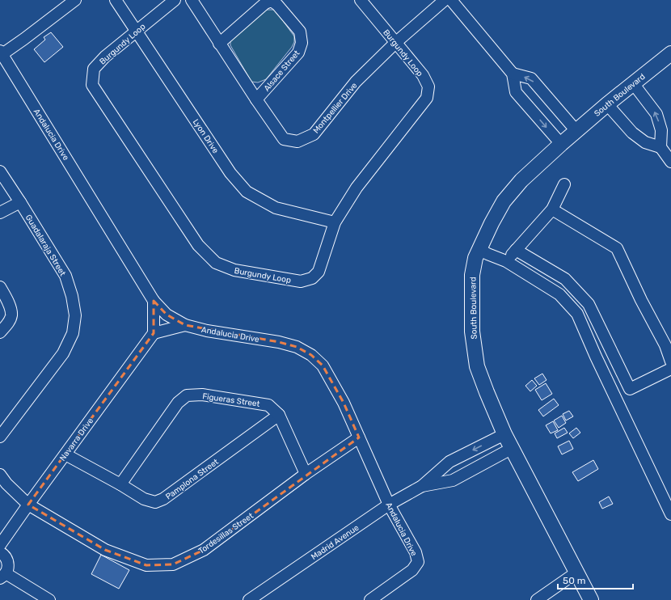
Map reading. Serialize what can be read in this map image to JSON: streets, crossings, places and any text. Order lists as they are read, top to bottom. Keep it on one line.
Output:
{"streets":{"main road":["South Boulevard"],"street":["Burgundy Loop","Alsace Street","Montpellier Drive","Andalucia Drive","Lyon Drive","Guadalaraja Street","Figueras Street","Navarra Drive","Pamplona Street","Tordesillas Street","Madrid Avenue"]},"crossings":[["Burgundy Loop","Montpellier Drive"],["Burgundy Loop","Lyon Drive"],["Alsace Street","Montpellier Drive"],["Andalucia Drive","Tordesillas Street"],["Andalucia Drive","Madrid Avenue"],["Figueras Street","Pamplona Street"],["Figueras Street","Tordesillas Street"],["Navarra Drive","Pamplona Street"],["Navarra Drive","Tordesillas Street"]],"scale_bar":"50 m"}
